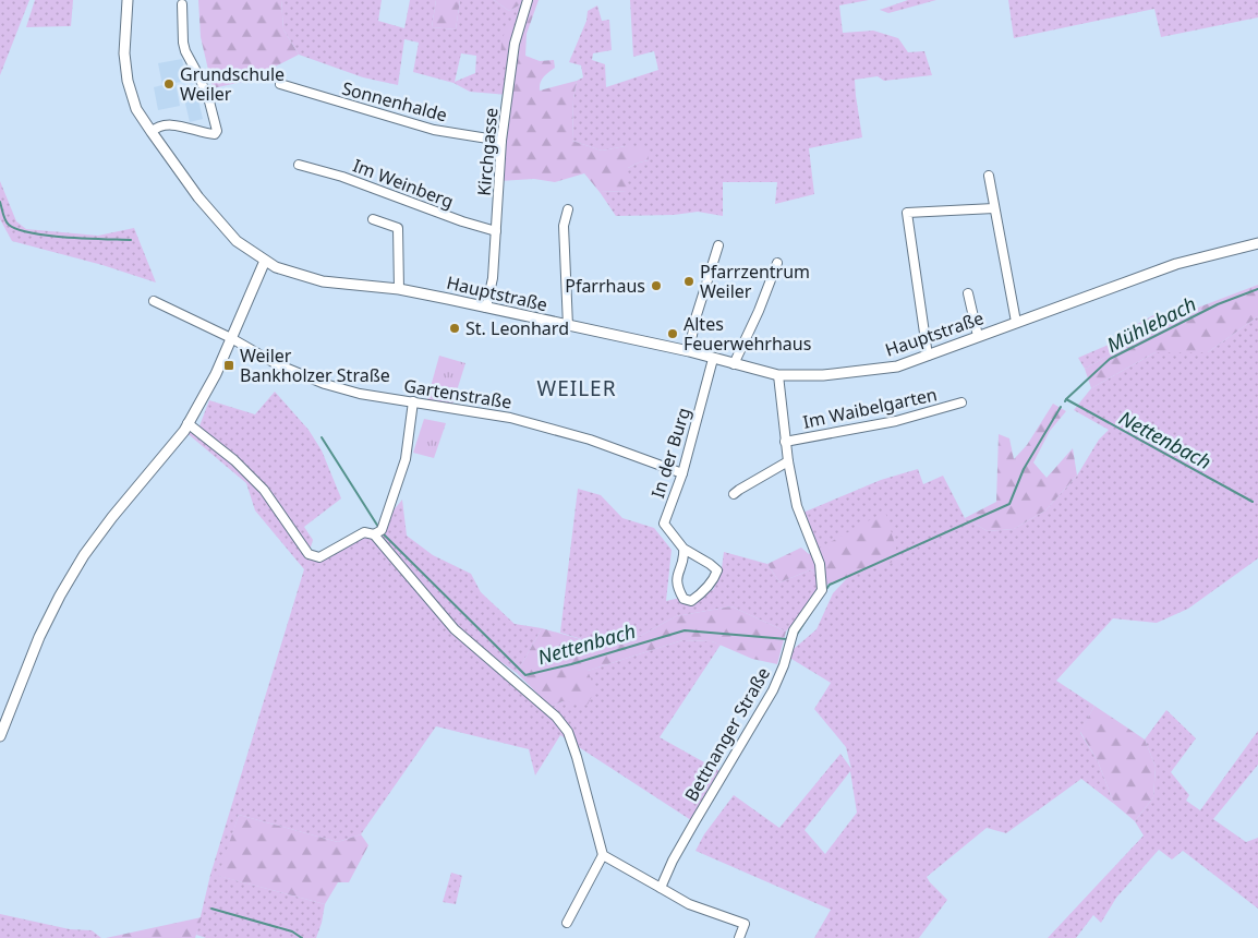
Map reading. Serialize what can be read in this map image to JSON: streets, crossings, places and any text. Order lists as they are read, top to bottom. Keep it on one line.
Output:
{"streets":{"street":["Sonnenhalde","Kirchgasse","Im Weinberg","Hauptstraße","Gartenstraße","Im Waibelgarten","In der Burg","Bettnanger Straße"]},"crossings":[["Sonnenhalde","Kirchgasse"],["Kirchgasse","Im Weinberg"],["Kirchgasse","Hauptstraße"],["Hauptstraße","In der Burg"],["Hauptstraße","Bettnanger Straße"],["Gartenstraße","In der Burg"],["Im Waibelgarten","Bettnanger Straße"]],"districts":["WEILER"],"water":["Mühlebach","Nettenbach"],"places":{"other":["Grundschule Weiler","Pfarrzentrum Weiler","Pfarrhaus","St. Leonhard","Altes Feuerwehrhaus"],"transit":["Weiler Bankholzer Straße"]}}
